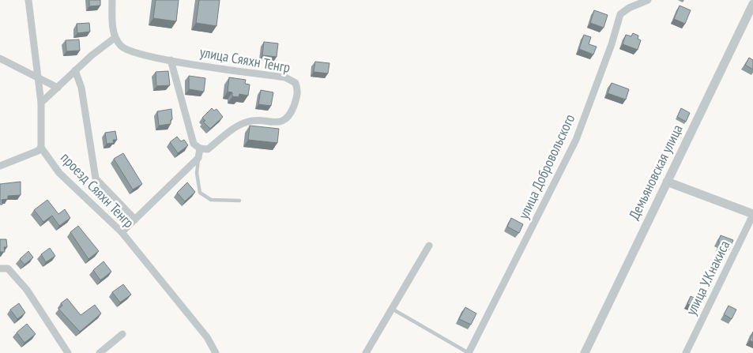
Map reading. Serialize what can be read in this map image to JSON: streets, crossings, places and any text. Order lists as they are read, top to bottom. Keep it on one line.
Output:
{"streets":{"street":["улица Сяяхн Тенгр","улица Добровольского","Демьяновская улица","проезд Сяяхн Тенгр","улица У.Кнакиса"]}}
